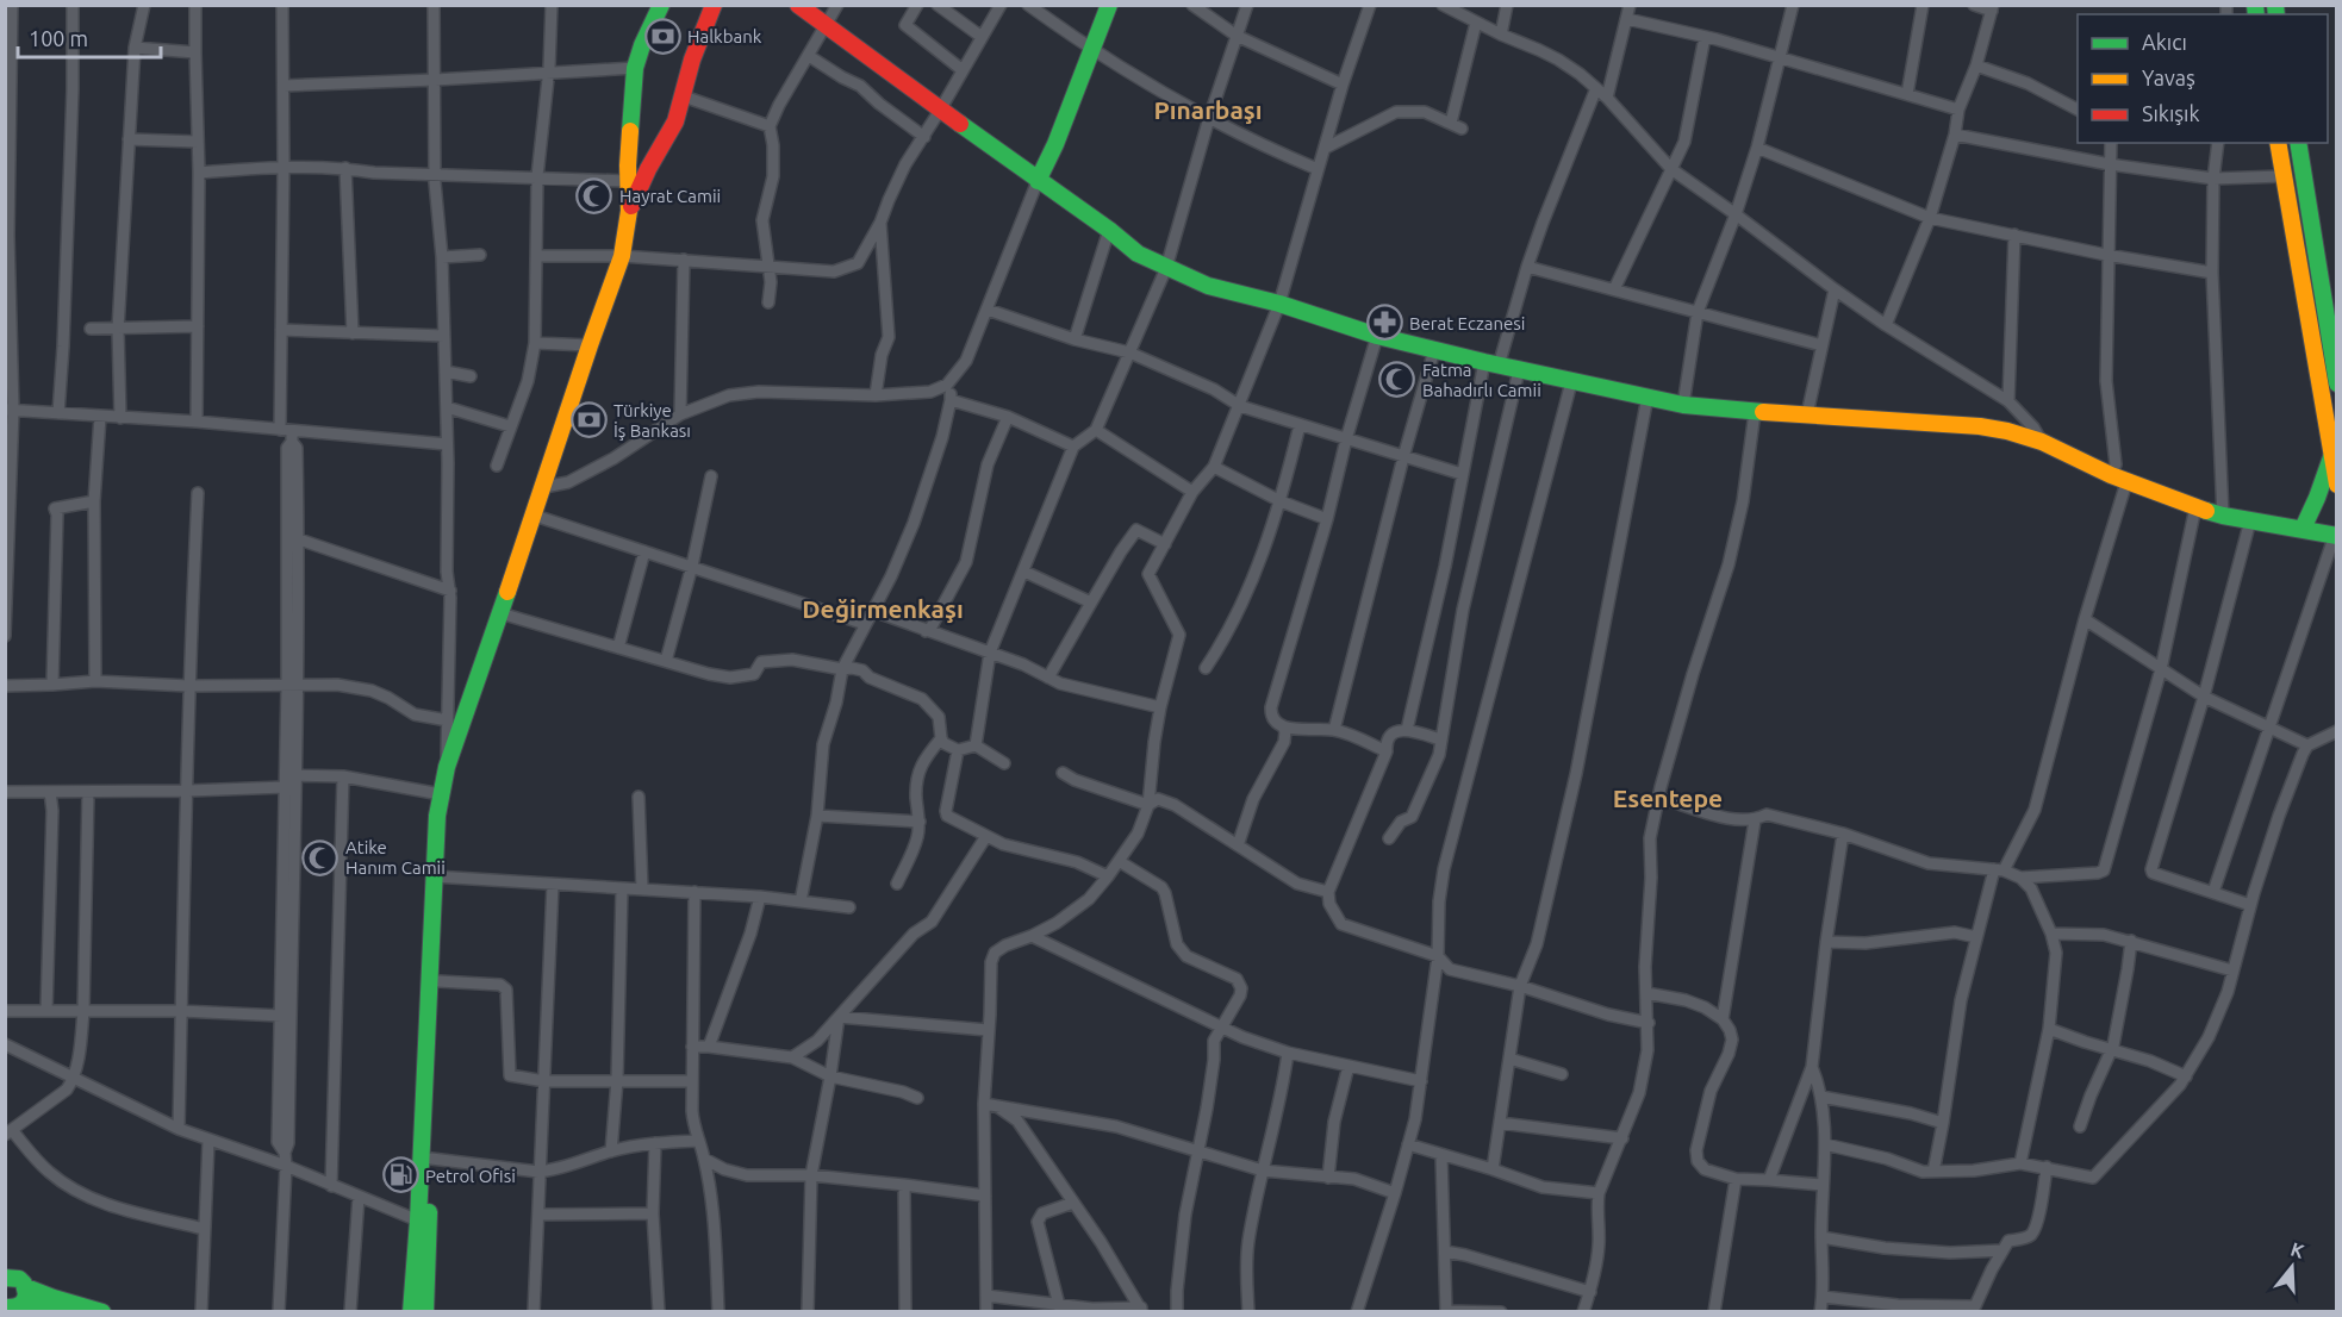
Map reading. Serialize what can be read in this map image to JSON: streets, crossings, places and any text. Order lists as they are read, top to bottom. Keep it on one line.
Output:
{"districts":["Pınarbaşı","Değirmenkaşı","Esentepe"],"places":{"bank":["Halkbank","Türkiye İş Bankası"],"mosque":["Hayrat Camii","Fatma Bahadırlı Camii","Atike Hanım Camii"],"pharmacy":["Berat Eczanesi"],"fuel station":["Petrol Ofisi"]},"legend":["Akıcı","Yavaş","Sıkışık"],"scale_bar":"100 m","north":"top"}
